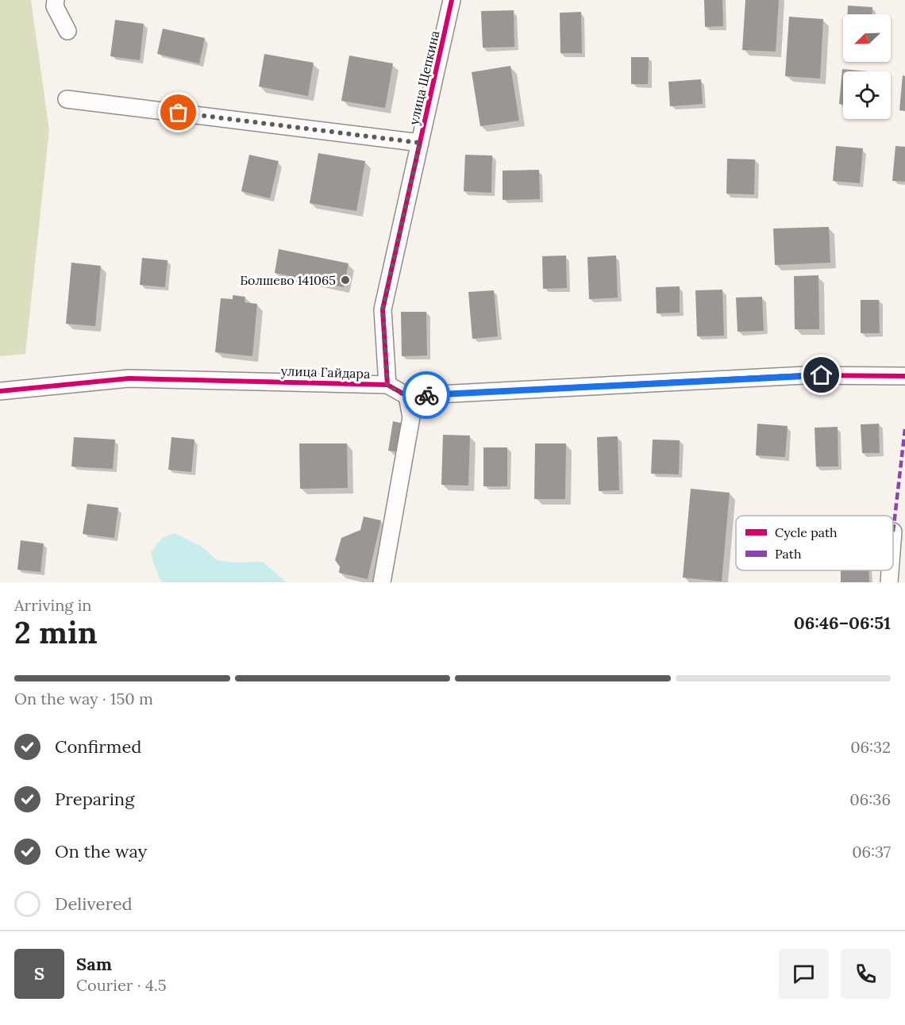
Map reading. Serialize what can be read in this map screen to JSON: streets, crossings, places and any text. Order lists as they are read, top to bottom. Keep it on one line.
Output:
{"streets":{"street":["улица Щепкина","улица Гайдара"]},"crossings":[["улица Щепкина","улица Гайдара"]],"places":["Болшево 141065"],"legend":["Cycle path","Path"],"north":"bottom left","page":{"heading":["2 min","Arriving in","06:46–06:51"],"panel":["Sam","Courier · 4.5"],"bar":"On the way · 150 m","list":[["Confirmed","06:32"],["Preparing","06:36"],["On the way","06:37"],"Delivered"],"round":"S"}}
